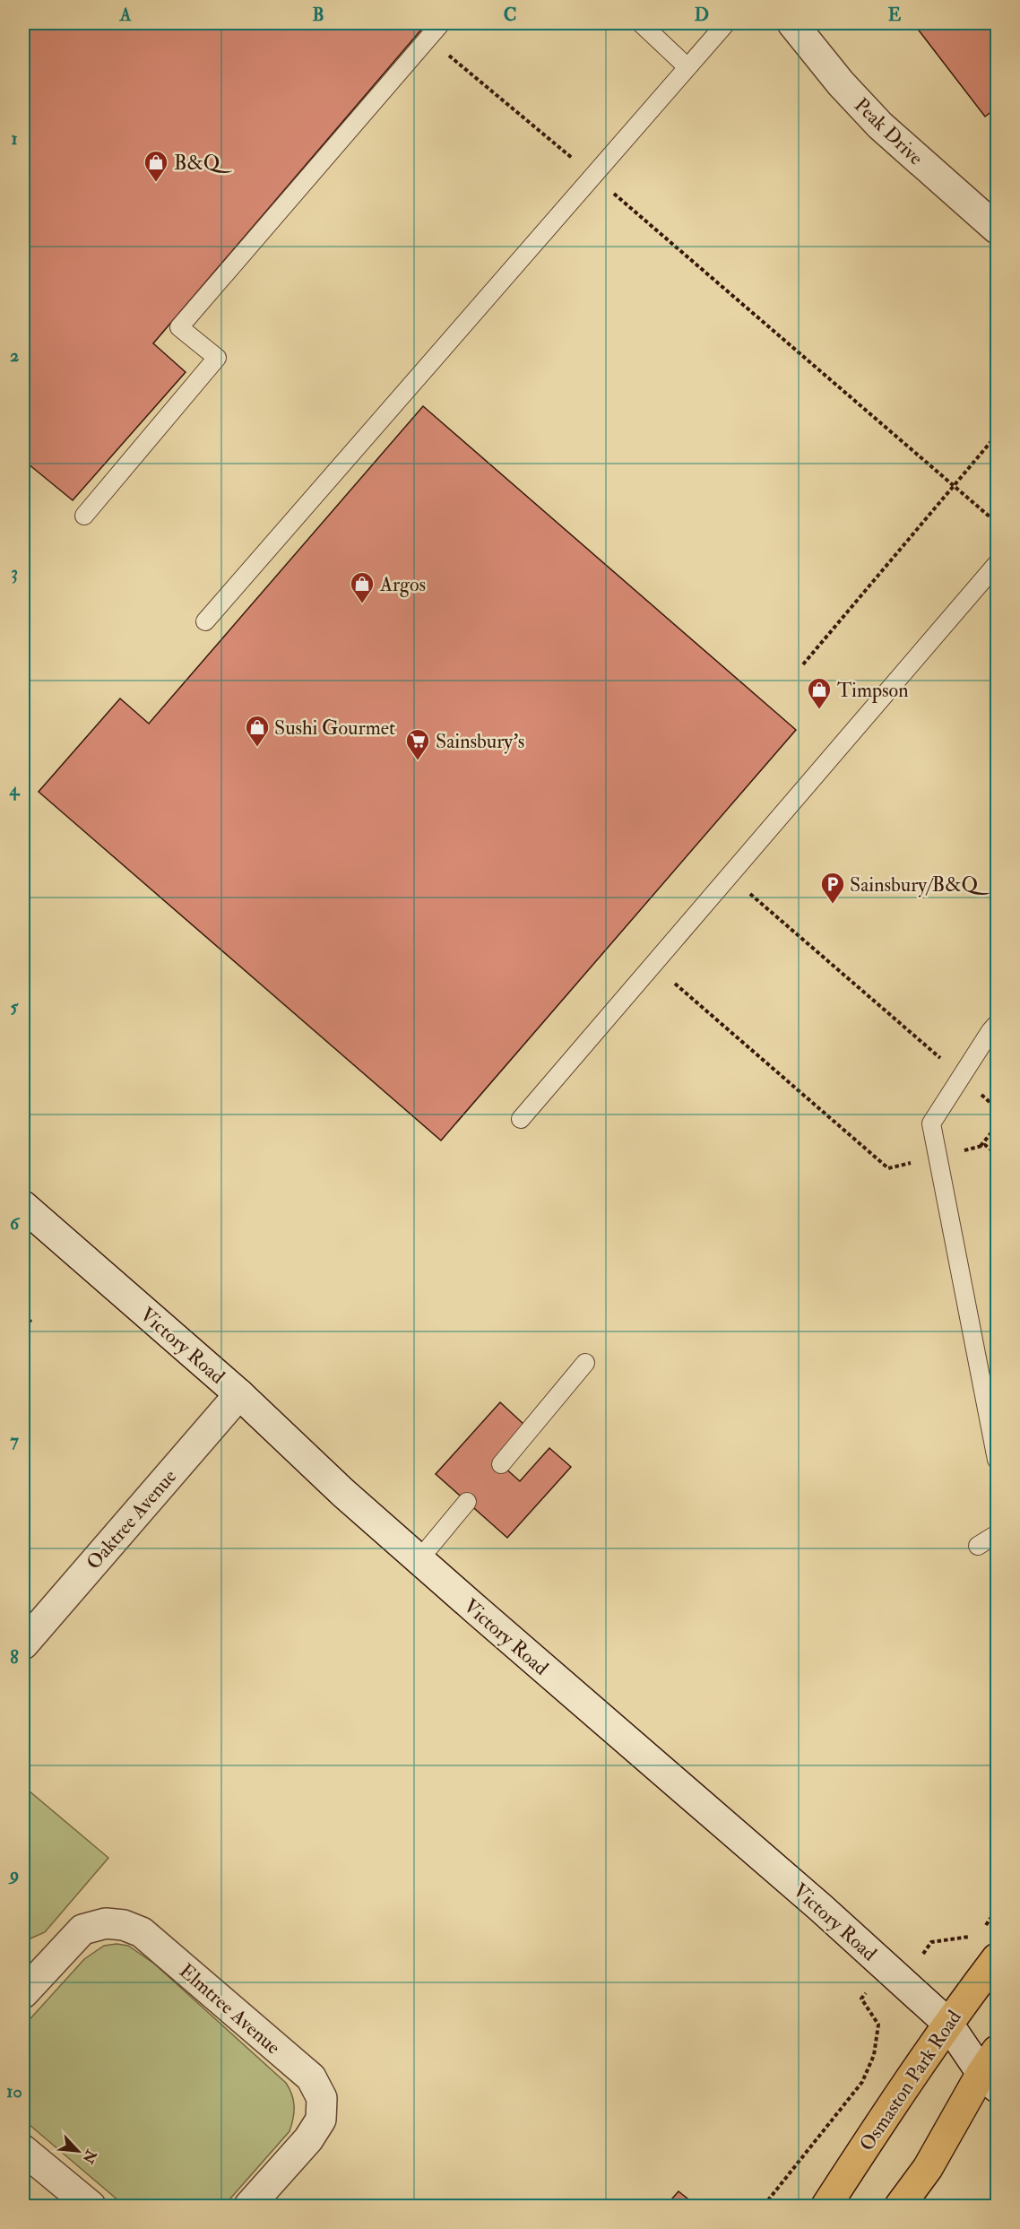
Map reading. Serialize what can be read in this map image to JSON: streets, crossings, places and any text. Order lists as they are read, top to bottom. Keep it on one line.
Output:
{"streets":{"highway":["Osmaston Park Road"],"street":["Peak Drive","Victory Road","Oaktree Avenue","Elmtree Avenue"]},"crossings":[["Victory Road","Oaktree Avenue"],["Victory Road","Osmaston Park Road"]],"places":{"shop":["B&Q","Argos","Timpson","Sushi Gourmet"],"supermarket":["Sainsbury's"],"parking":["Sainsbury/B&Q"]},"north":"bottom right","grid":{"columns":["A","B","C","D","E"],"rows":["1","2","3","4","5","6","7","8","9","10"]}}
